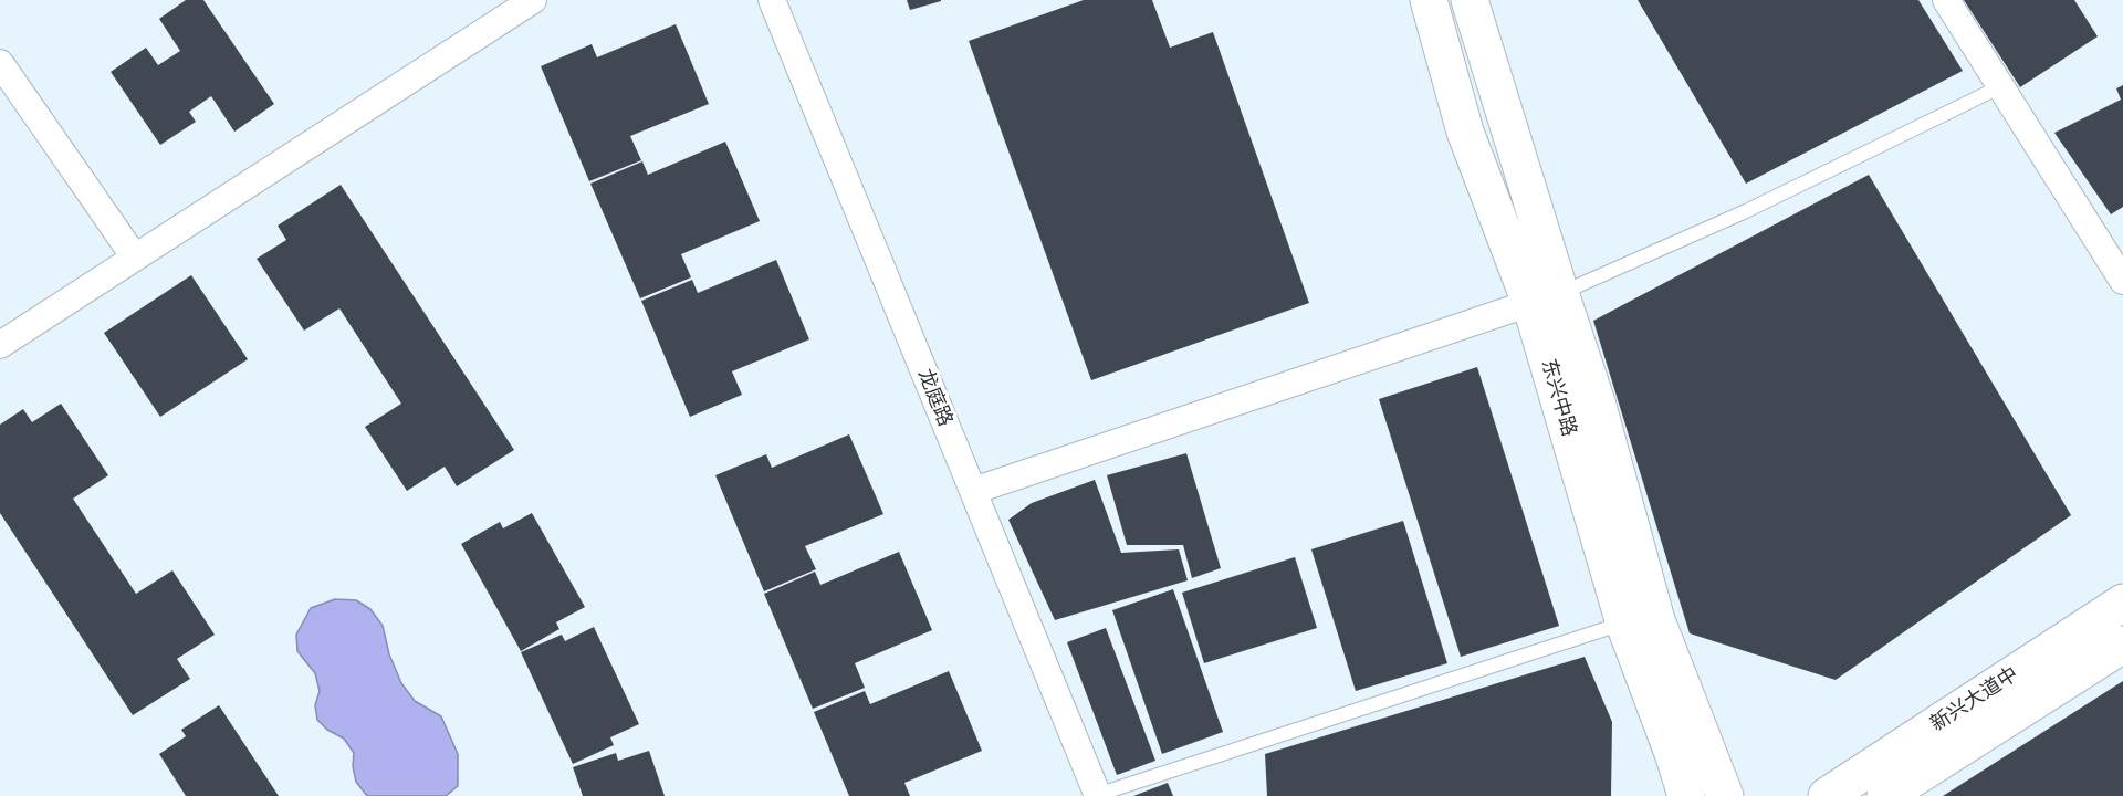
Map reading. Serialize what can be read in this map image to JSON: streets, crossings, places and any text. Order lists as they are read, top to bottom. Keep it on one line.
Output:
{"streets":{"main road":["东兴中路","新兴大道中"],"street":["龙庭路"]}}
